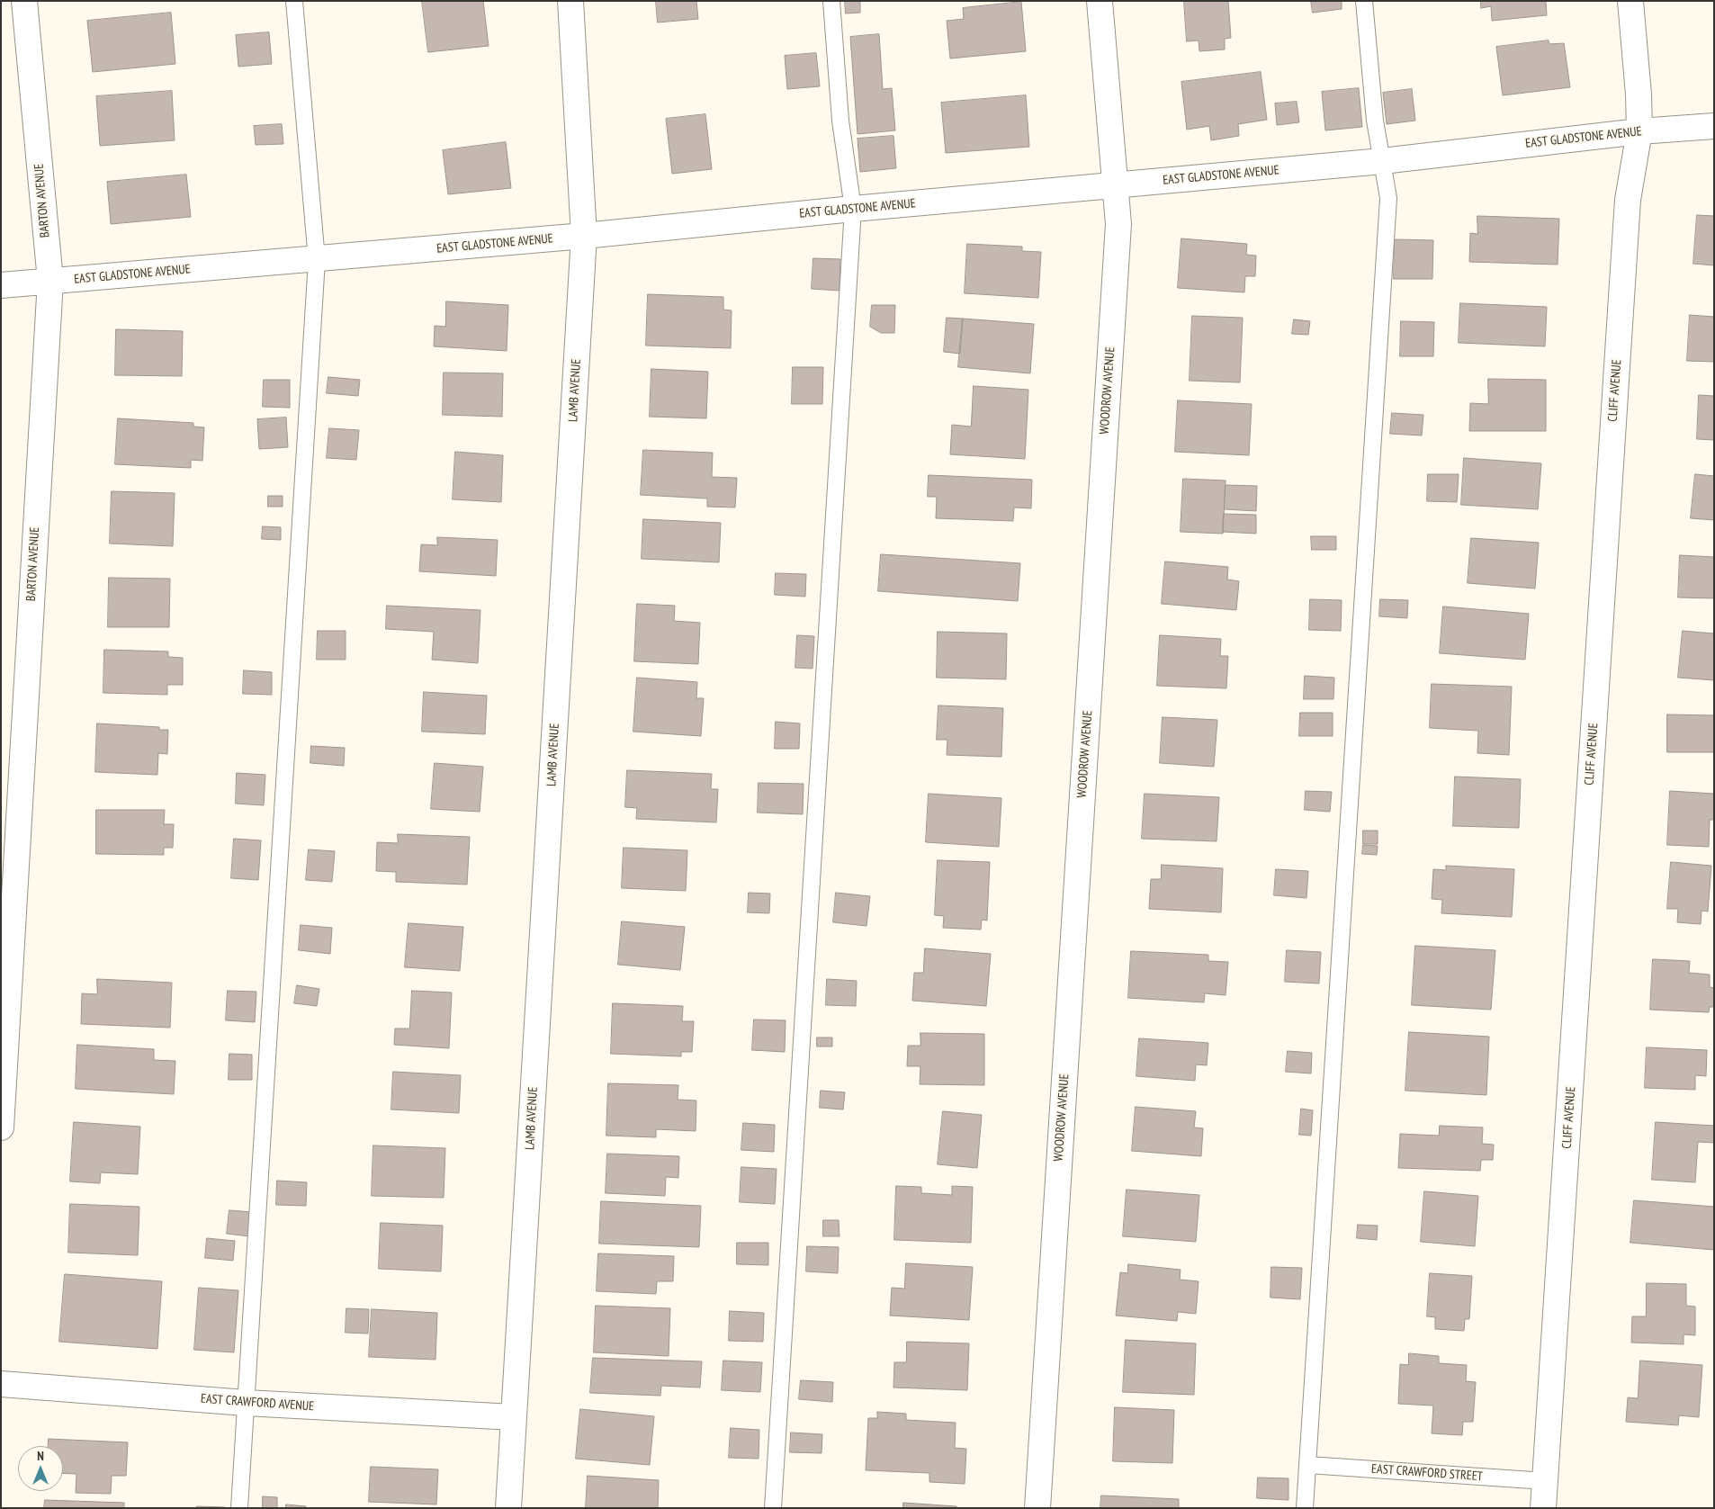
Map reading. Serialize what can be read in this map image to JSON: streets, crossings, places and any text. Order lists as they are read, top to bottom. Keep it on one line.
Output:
{"streets":{"street":["EAST GLADSTONE AVENUE","BARTON AVENUE","LAMB AVENUE","WOODROW AVENUE","CLIFF AVENUE","EAST CRAWFORD AVENUE"],"lane":["EAST CRAWFORD STREET"]},"crossings":[["EAST GLADSTONE AVENUE","BARTON AVENUE"],["EAST GLADSTONE AVENUE","LAMB AVENUE"],["EAST GLADSTONE AVENUE","WOODROW AVENUE"],["EAST GLADSTONE AVENUE","CLIFF AVENUE"],["LAMB AVENUE","EAST CRAWFORD AVENUE"],["CLIFF AVENUE","EAST CRAWFORD STREET"]],"north":"top"}
